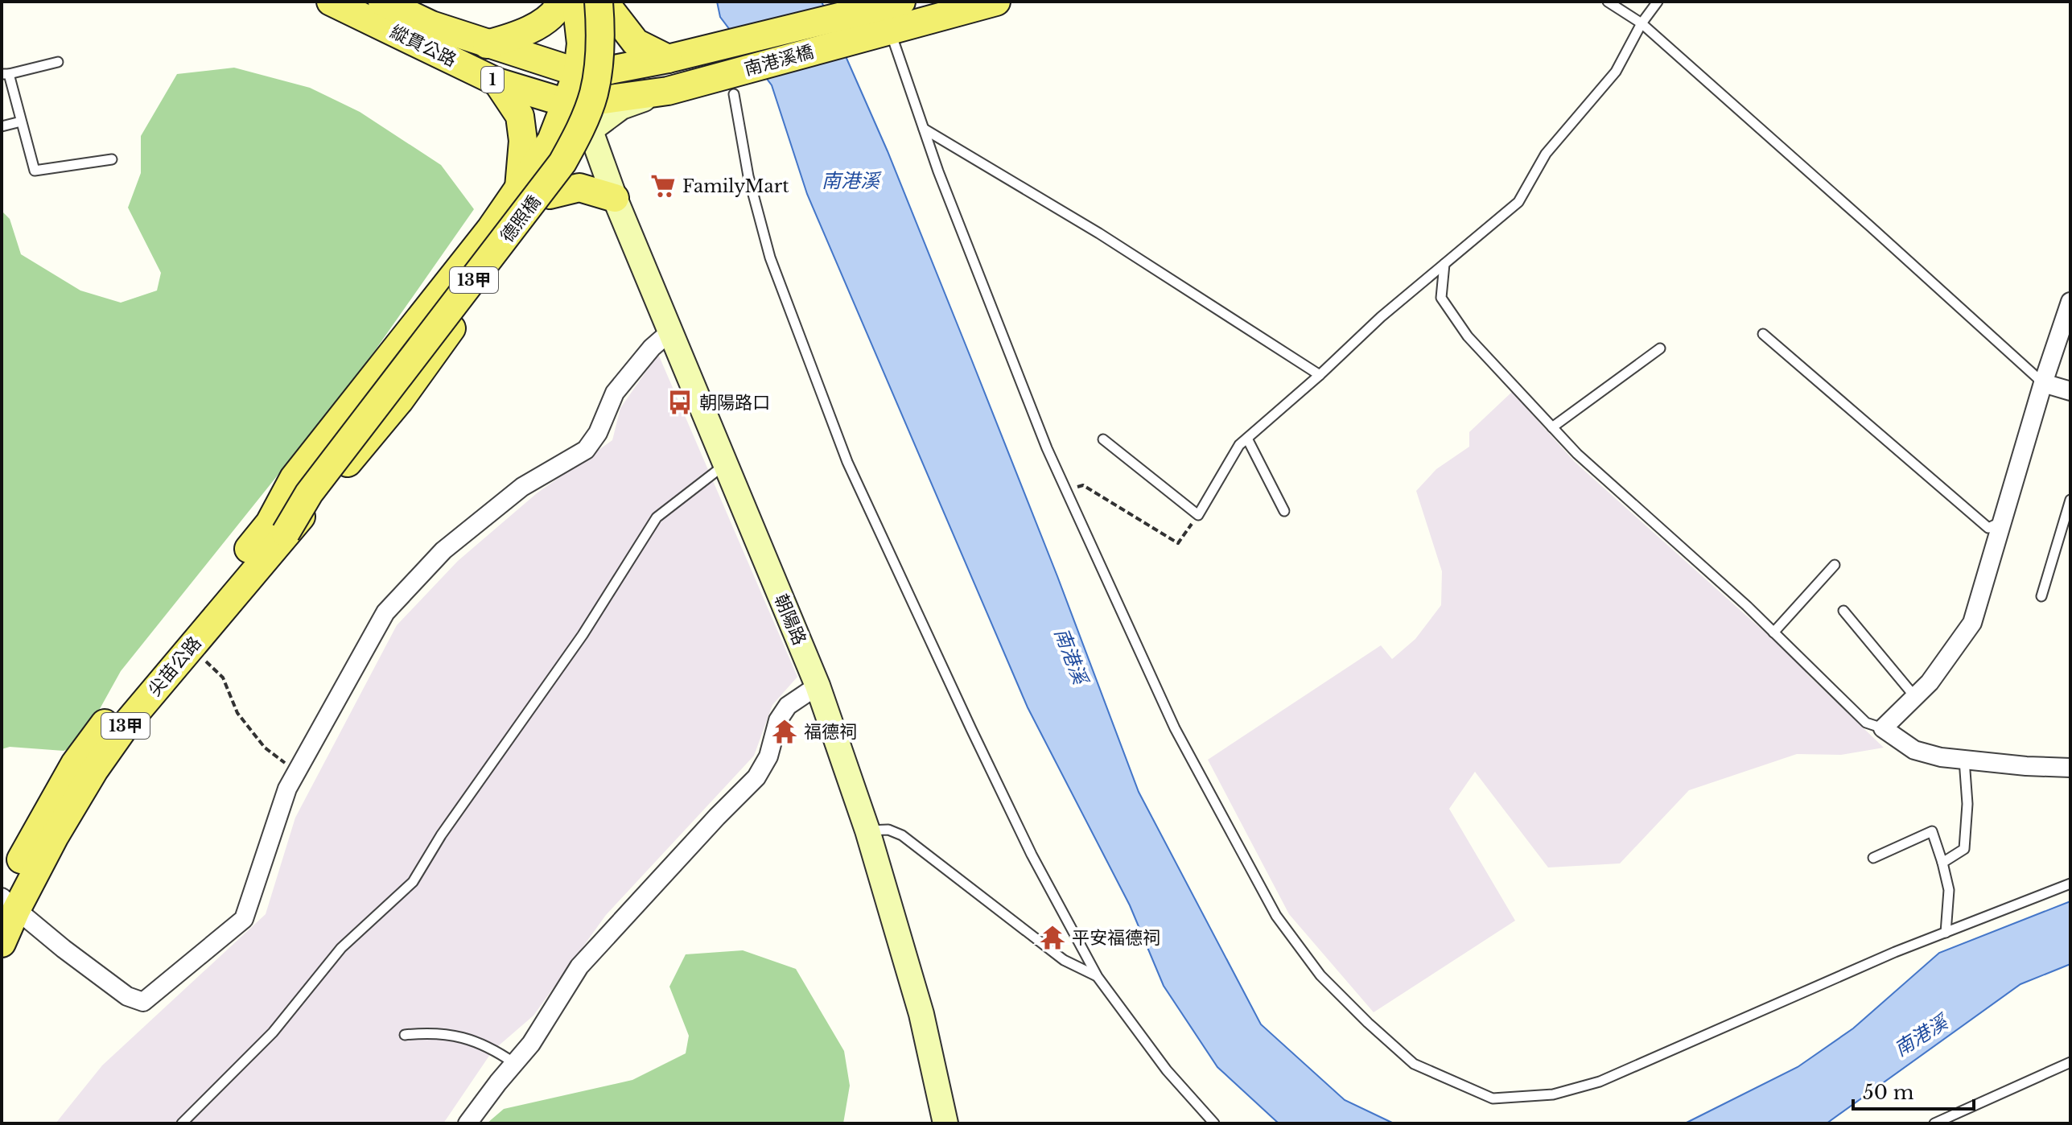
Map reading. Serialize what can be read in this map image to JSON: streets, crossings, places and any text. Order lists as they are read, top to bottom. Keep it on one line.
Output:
{"streets":{"main road":["縱貫公路","南港溪橋","1","德照橋","13甲","尖苗公路"],"street":["朝陽路"]},"crossings":[["縱貫公路","南港溪橋"],["南港溪橋","1"],["德照橋","尖苗公路"]],"water":["南港溪"],"places":{"supermarket":["FamilyMart"],"bus stop":["朝陽路口"],"temple":["福德祠","平安福德祠"]},"scale_bar":"50 m"}
